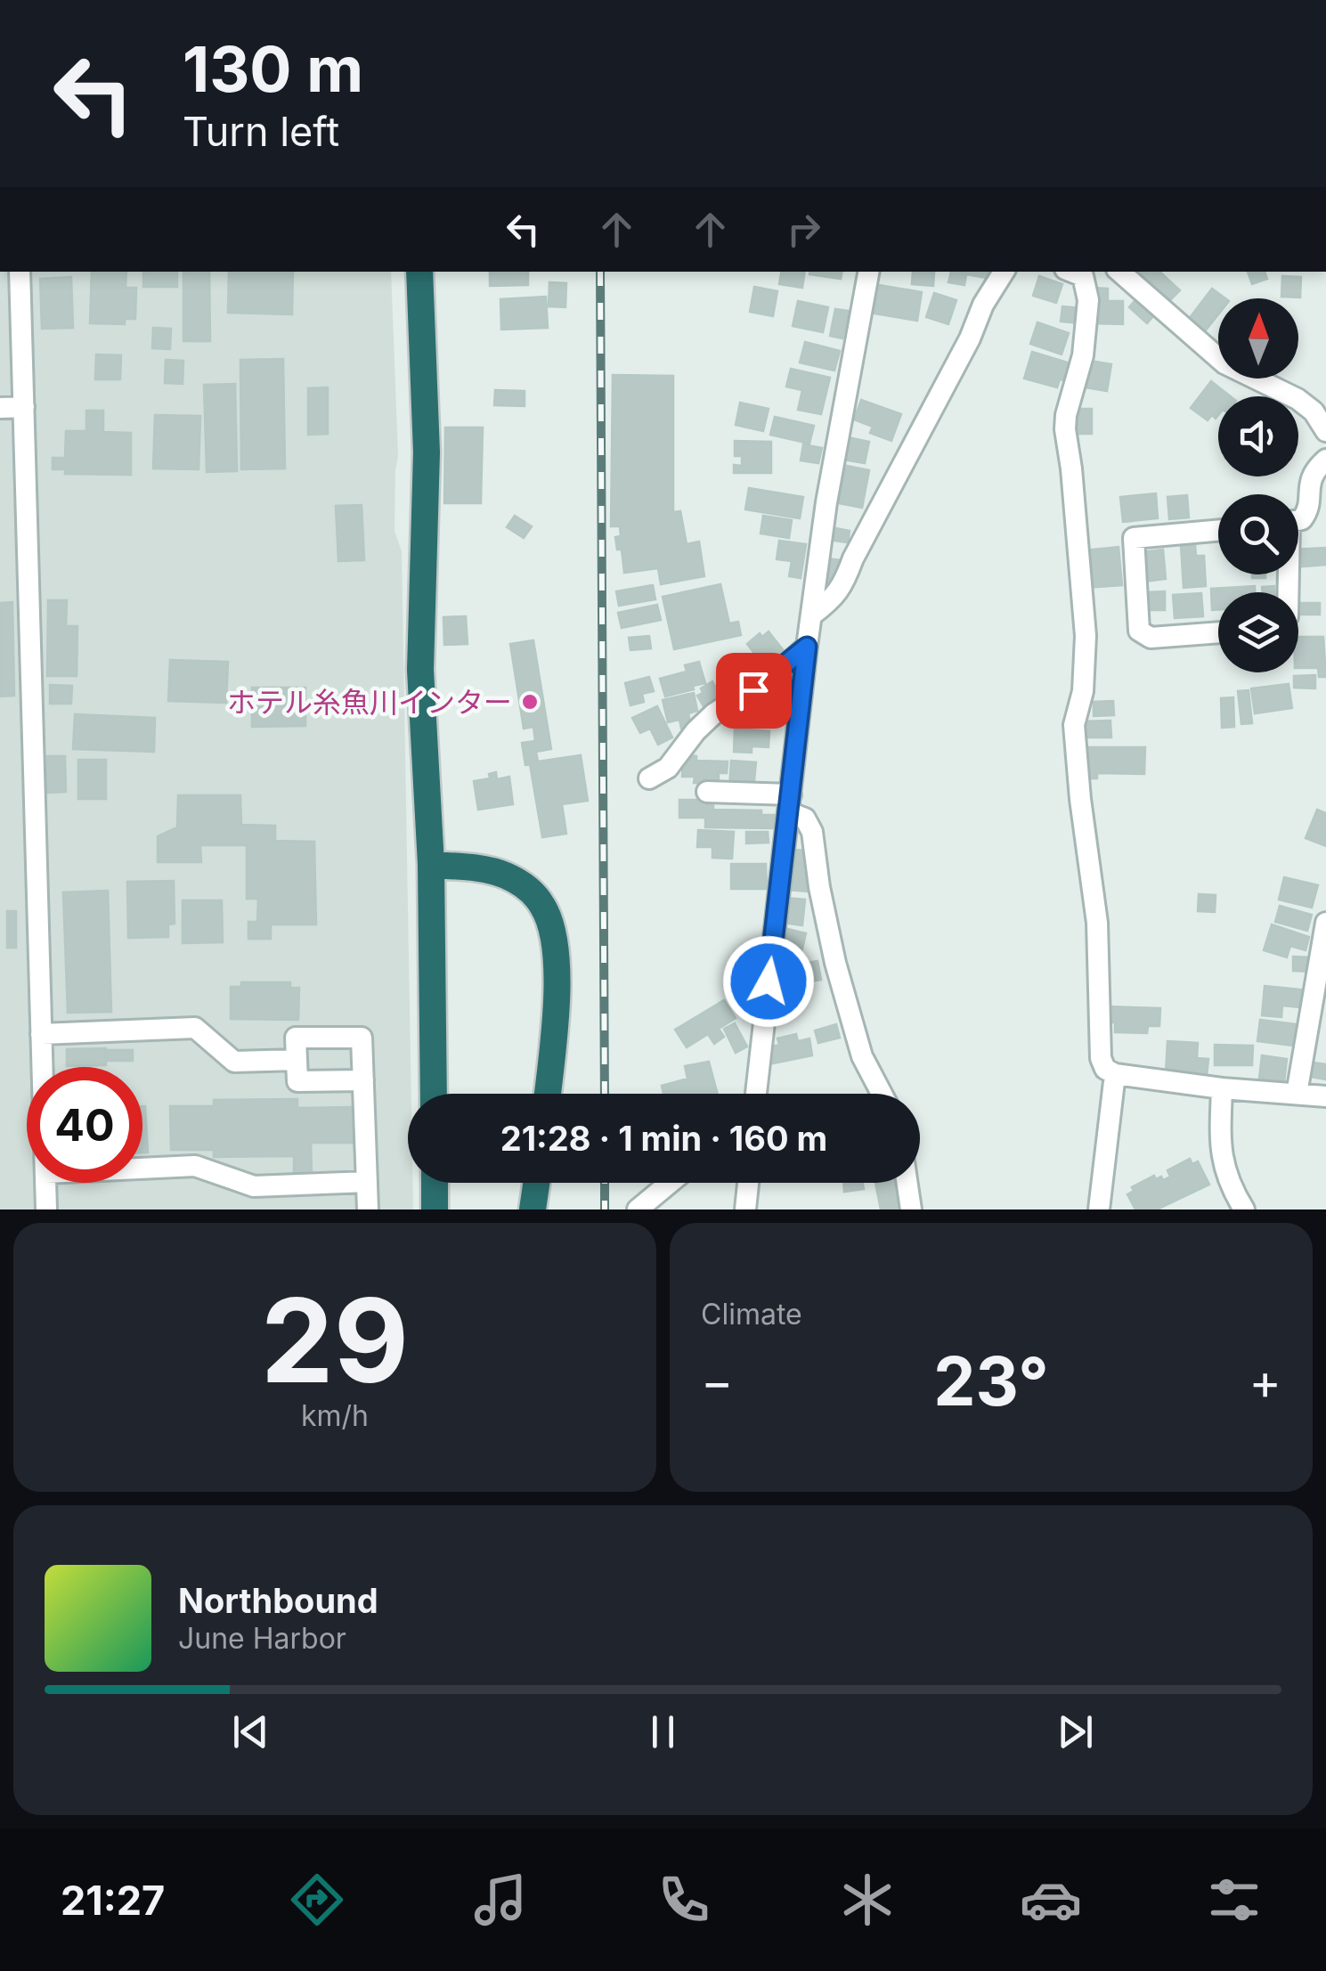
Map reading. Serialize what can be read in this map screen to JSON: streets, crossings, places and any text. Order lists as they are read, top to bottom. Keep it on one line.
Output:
{"places":["ホテル糸魚川インター"],"north":"top","page":{"turn":["130 m","Turn left"],"limit":"40","trip":"21:28 · 1 min · 160 m","tile":[["29","km/h"],"Climate"],"heat":["−","23°","+"],"song":["Northbound","June Harbor"],"tabs":"21:27"}}
